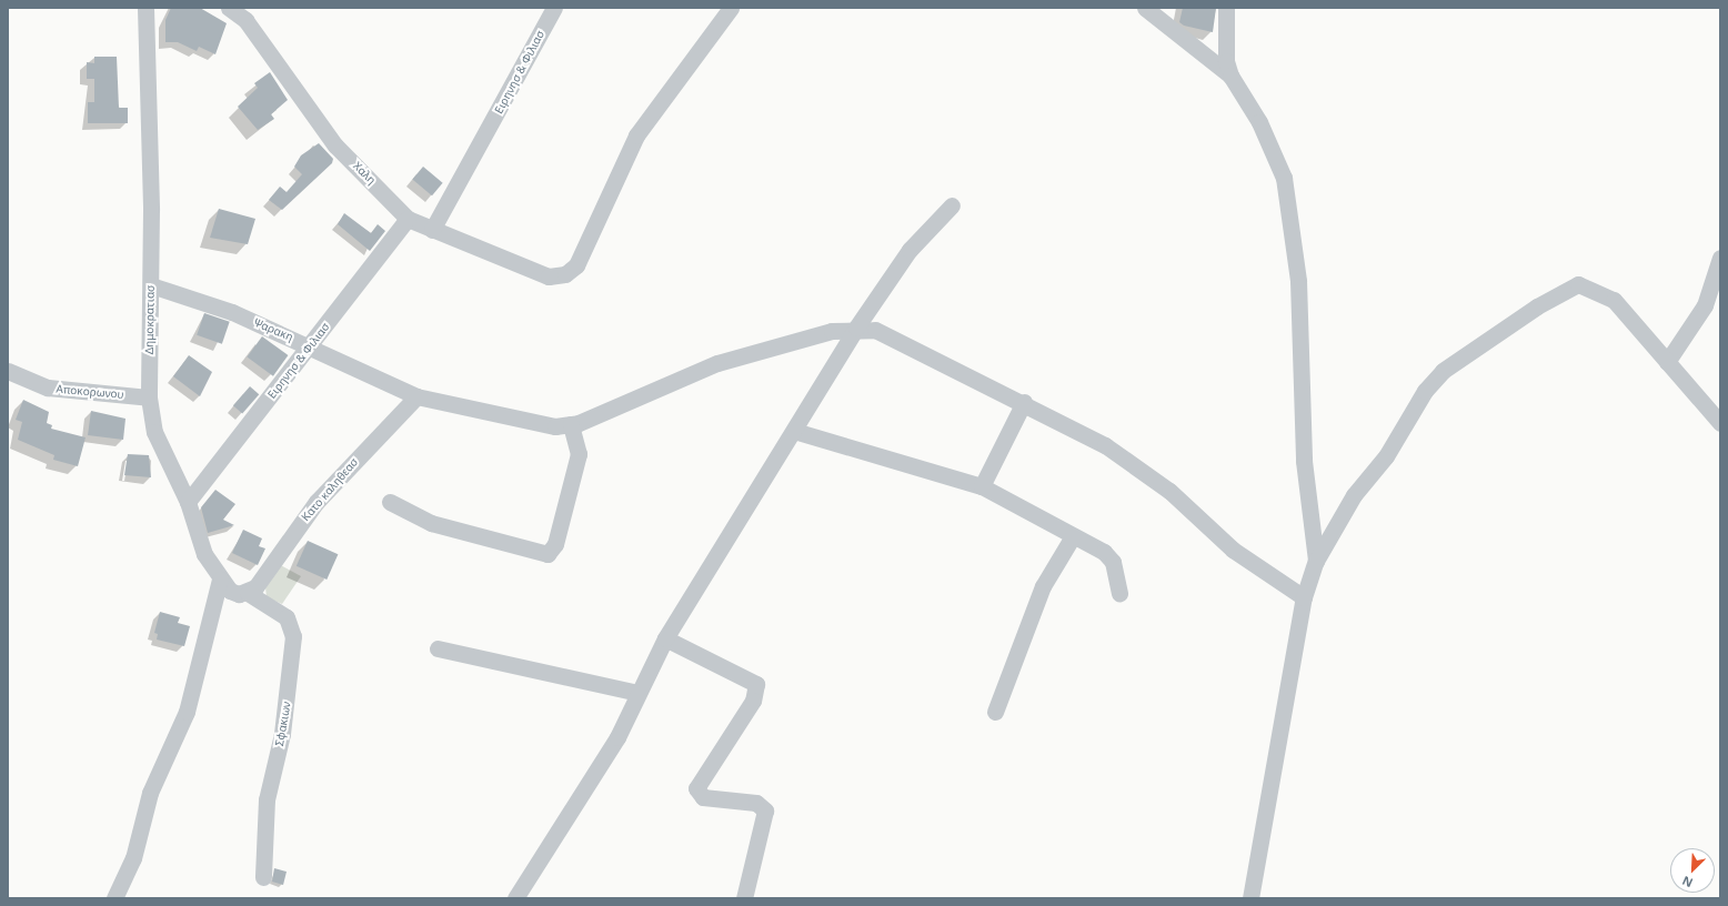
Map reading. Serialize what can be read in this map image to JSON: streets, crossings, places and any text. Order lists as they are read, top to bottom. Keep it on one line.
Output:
{"streets":{"street":["Ειρηνησ & Φιλιασ","Χαλη","Δημοκρατιασ","Ψαρακη","Αποκορωνου","Κατο καληθεασ","Σφακιων"]},"crossings":[["Ειρηνησ & Φιλιασ","Χαλη"],["Ειρηνησ & Φιλιασ","Δημοκρατιασ"],["Ειρηνησ & Φιλιασ","Ψαρακη"],["Δημοκρατιασ","Ψαρακη"],["Δημοκρατιασ","Αποκορωνου"],["Δημοκρατιασ","Κατο καληθεασ"],["Δημοκρατιασ","Σφακιων"],["Ψαρακη","Κατο καληθεασ"],["Κατο καληθεασ","Σφακιων"]],"north":"bottom left"}
